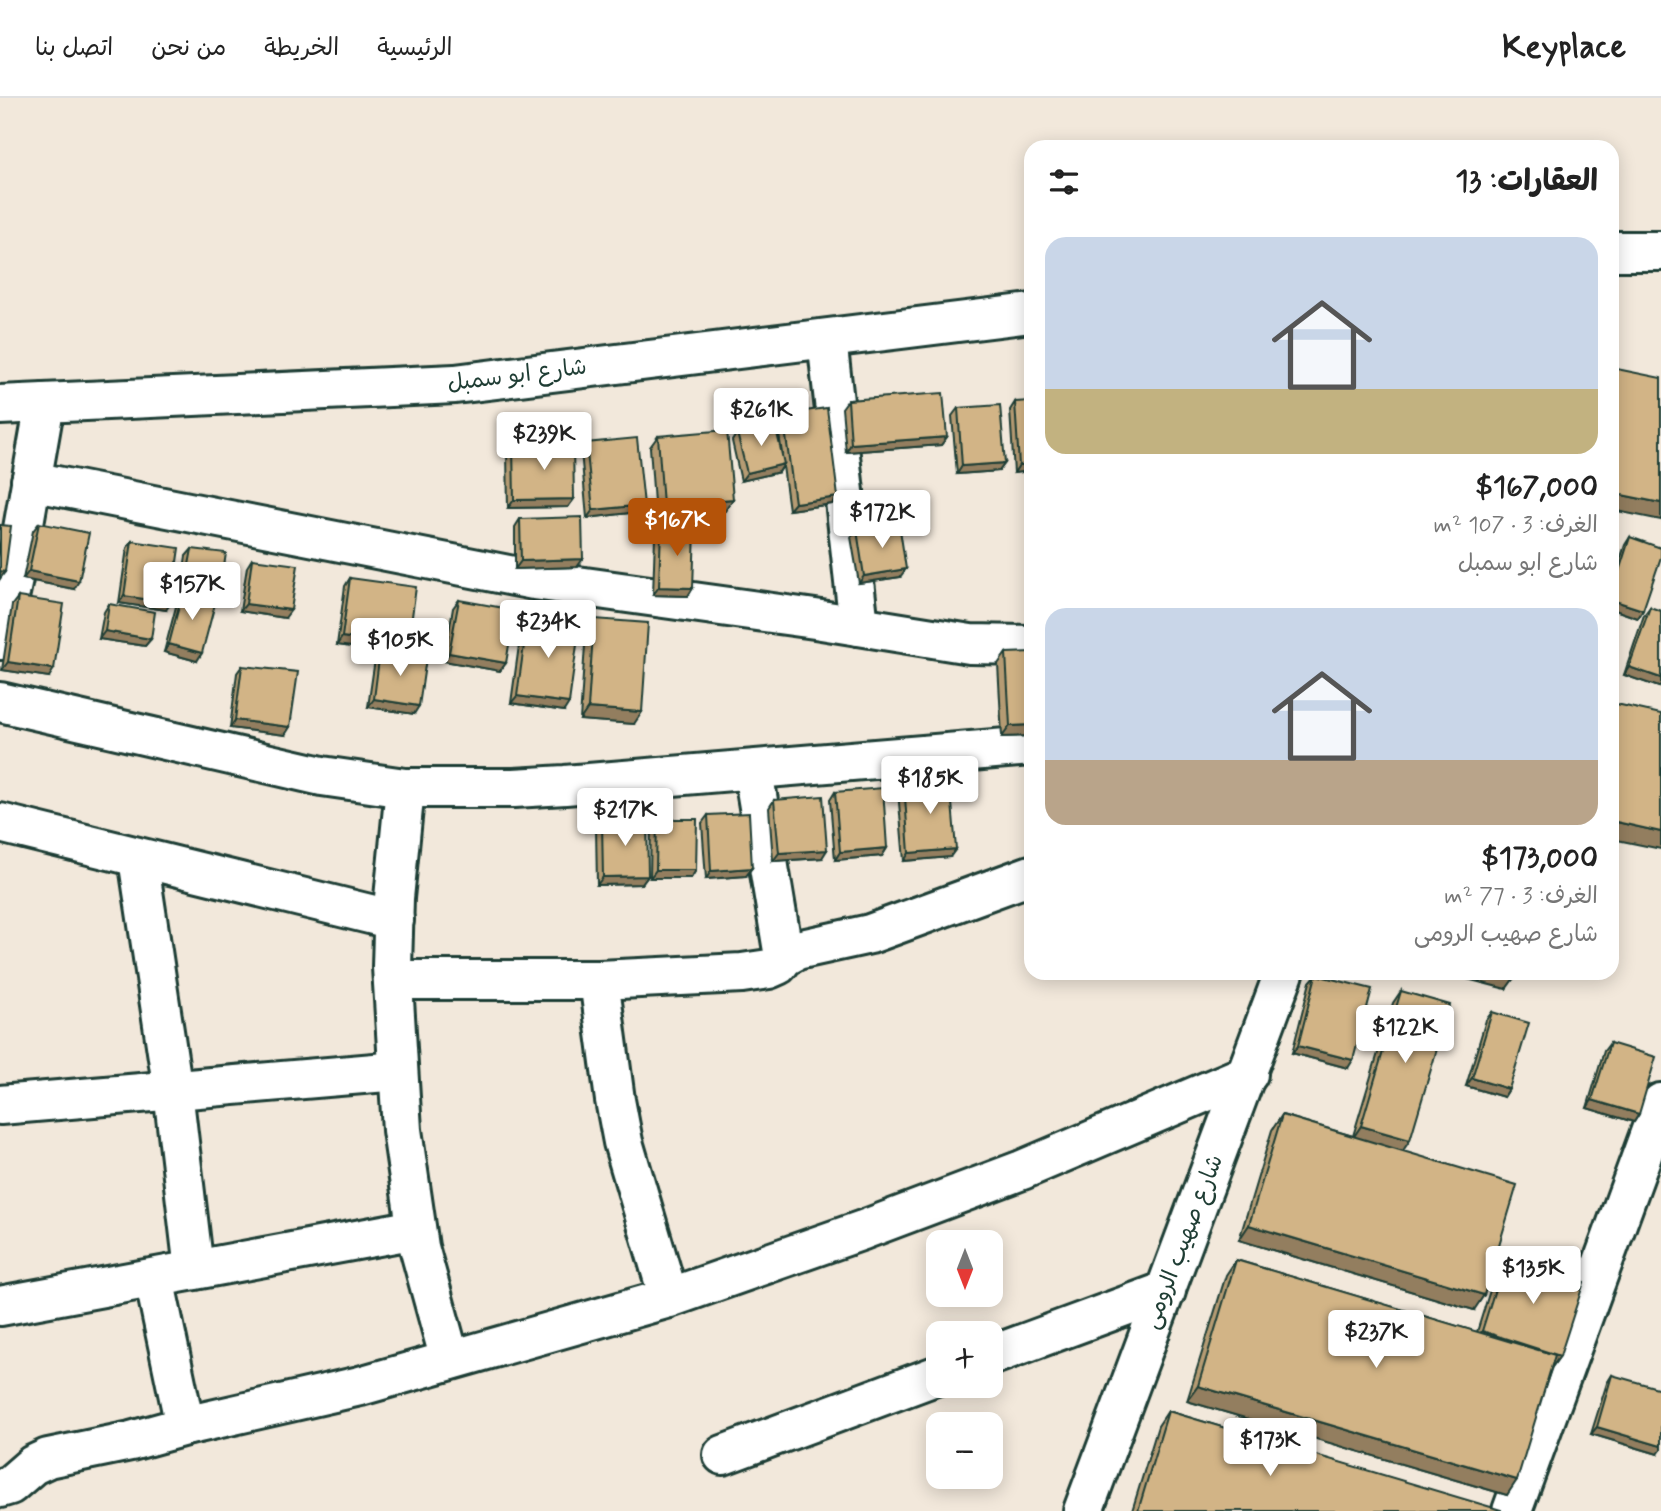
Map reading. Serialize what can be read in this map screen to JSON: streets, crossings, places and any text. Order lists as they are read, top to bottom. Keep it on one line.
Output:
{"streets":{"street":["شارع ابو سمبل","شارع صهيب الرومى"]},"north":"bottom","page":{"header":"Keyplace","nav":["الرئيسية","الخريطة","من نحن","اتصل بنا"],"heading":"العقارات: 13","list":[{"name":"$167,000","note":"الغرف: 3 · 107 m² · شارع ابو سمبل"},{"name":"$173,000","note":"الغرف: 3 · 77 m² · شارع صهيب الرومى"}],"price":["$261K","$239K","$172K","$167K","$157K","$234K","$105K","$185K","$217K","$122K","$135K","$237K","$173K"],"map_buttons":["+","−"]}}
